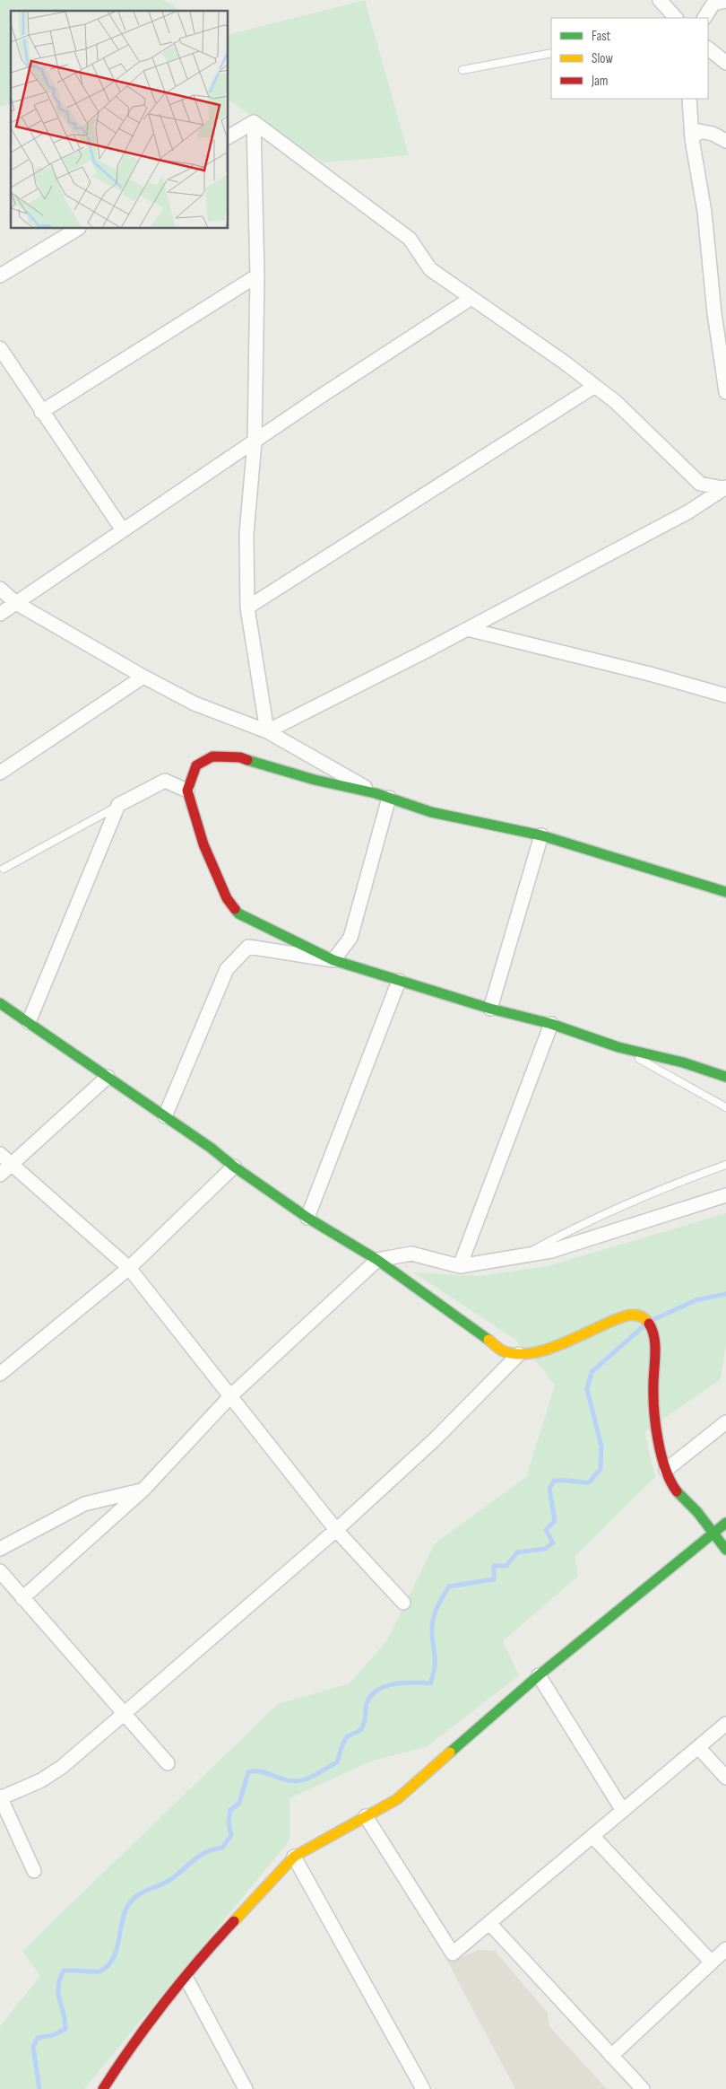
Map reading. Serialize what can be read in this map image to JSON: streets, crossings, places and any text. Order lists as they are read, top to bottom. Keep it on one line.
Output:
{"legend":["Fast","Slow","Jam"]}
